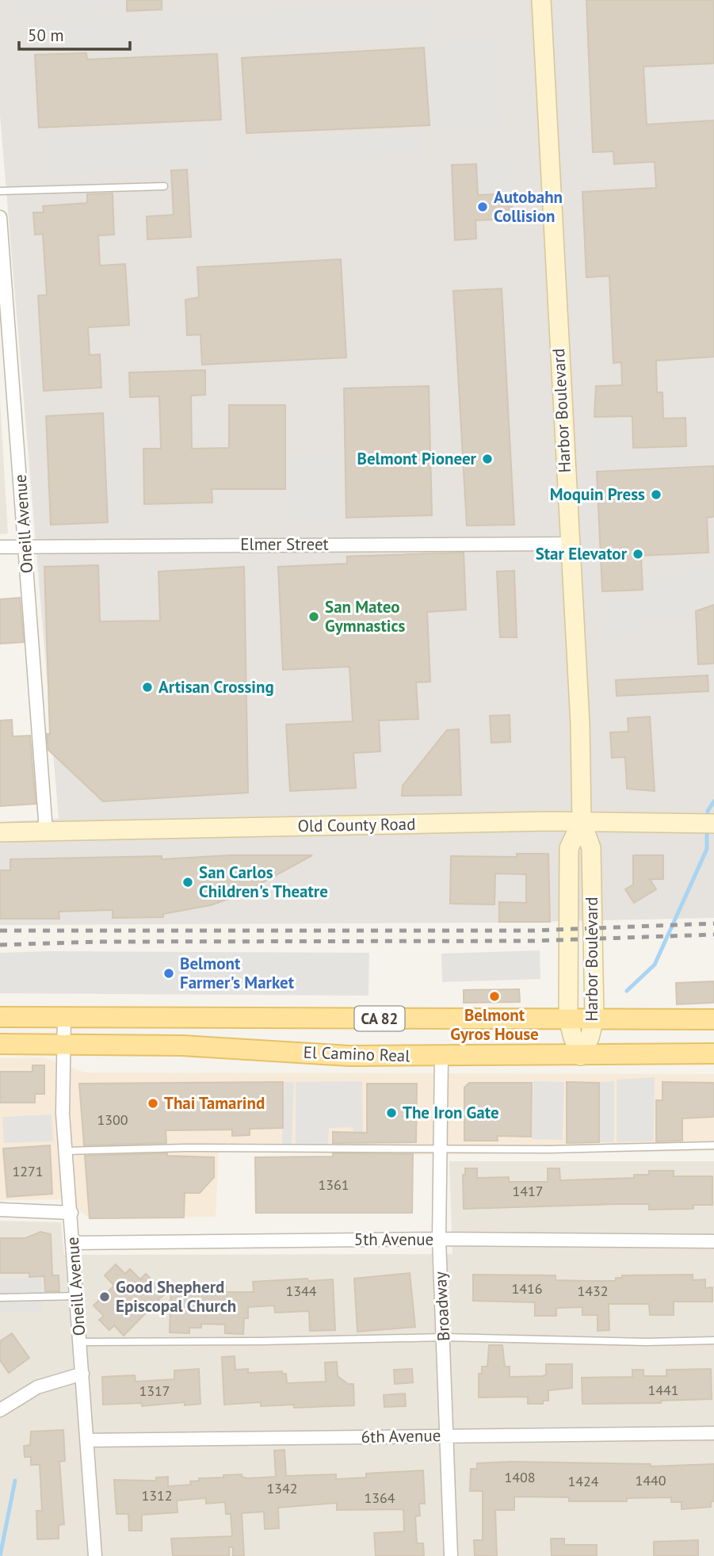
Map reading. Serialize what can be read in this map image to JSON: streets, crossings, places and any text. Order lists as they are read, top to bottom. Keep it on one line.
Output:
{"streets":{"main road":["Harbor Boulevard","Old County Road","CA 82","El Camino Real"],"street":["Oneill Avenue","Elmer Street","5th Avenue","Broadway","6th Avenue"]},"crossings":[["Harbor Boulevard","Elmer Street"],["Harbor Boulevard","Old County Road"],["Harbor Boulevard","El Camino Real"],["Oneill Avenue","Elmer Street"],["Oneill Avenue","Old County Road"],["Oneill Avenue","El Camino Real"],["Oneill Avenue","5th Avenue"],["Oneill Avenue","6th Avenue"],["El Camino Real","Broadway"],["5th Avenue","Broadway"],["Broadway","6th Avenue"]],"places":["Autobahn Collision","Belmont Pioneer","Moquin Press","Star Elevator","San Mateo Gymnastics","Artisan Crossing","San Carlos Children's Theatre","Belmont Farmer's Market","Belmont Gyros House","Thai Tamarind","The Iron Gate","Good Shepherd Episcopal Church"],"house_numbers":["1300","1271","1361","1417","1416","1344","1432","1441","1317","1408","1440","1424","1342","1312","1364"],"scale_bar":"50 m"}
